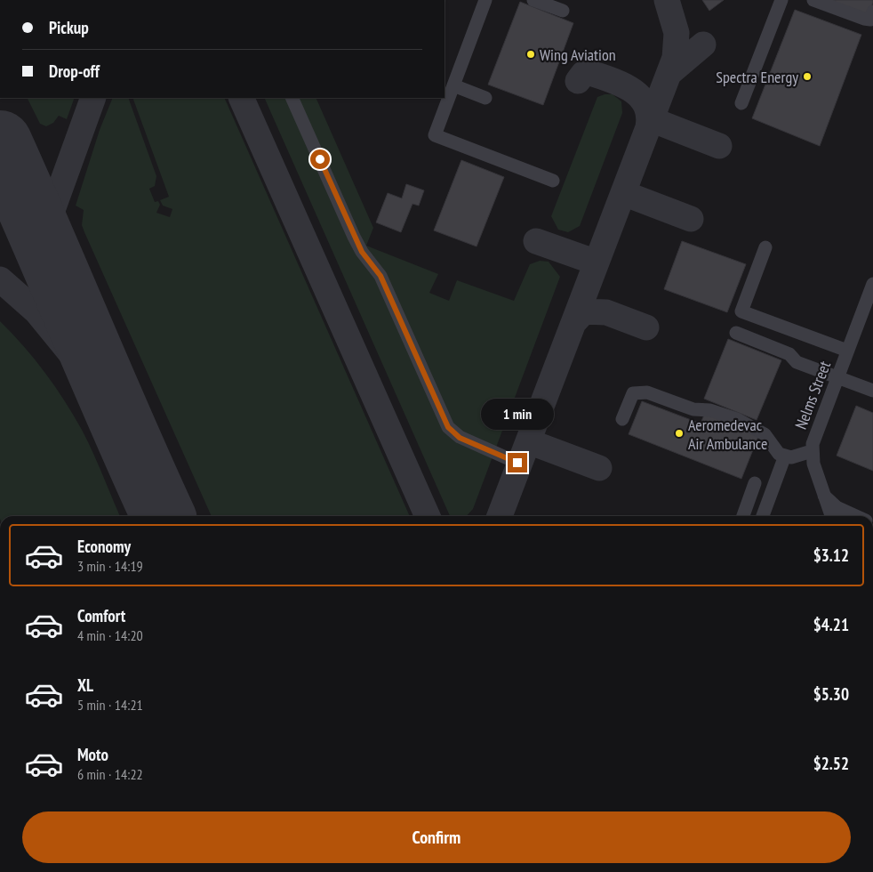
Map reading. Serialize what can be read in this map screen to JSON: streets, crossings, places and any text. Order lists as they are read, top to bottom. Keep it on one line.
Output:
{"streets":{"lane":["Nelms Street"]},"places":["Wing Aviation","Spectra Energy","Aeromedevac Air Ambulance"],"page":{"banner":["Pickup","Drop-off"],"bubble":"1 min","list":[{"name":"Economy","note":"3 min · 14:19","value":"$3.12"},{"name":"Comfort","note":"4 min · 14:20","value":"$4.21"},{"name":"XL","note":"5 min · 14:21","value":"$5.30"},{"name":"Moto","note":"6 min · 14:22","value":"$2.52"}],"buttons":"Confirm"}}
